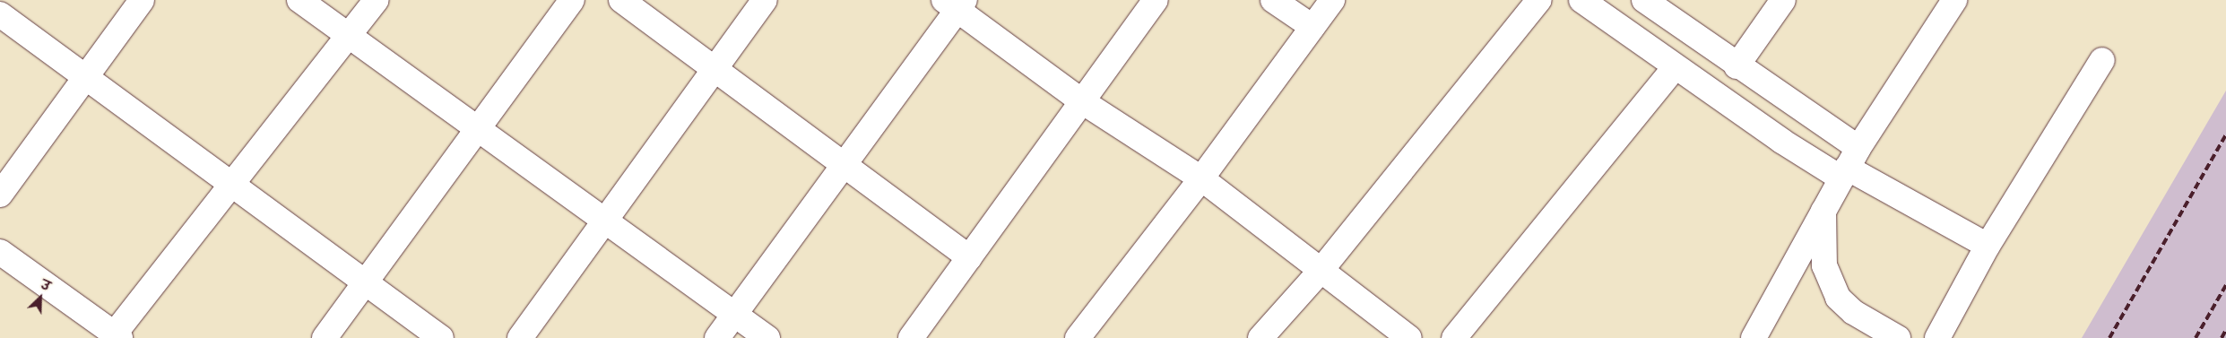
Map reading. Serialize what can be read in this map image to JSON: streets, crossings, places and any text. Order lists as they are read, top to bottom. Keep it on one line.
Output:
{"north":"top right"}
